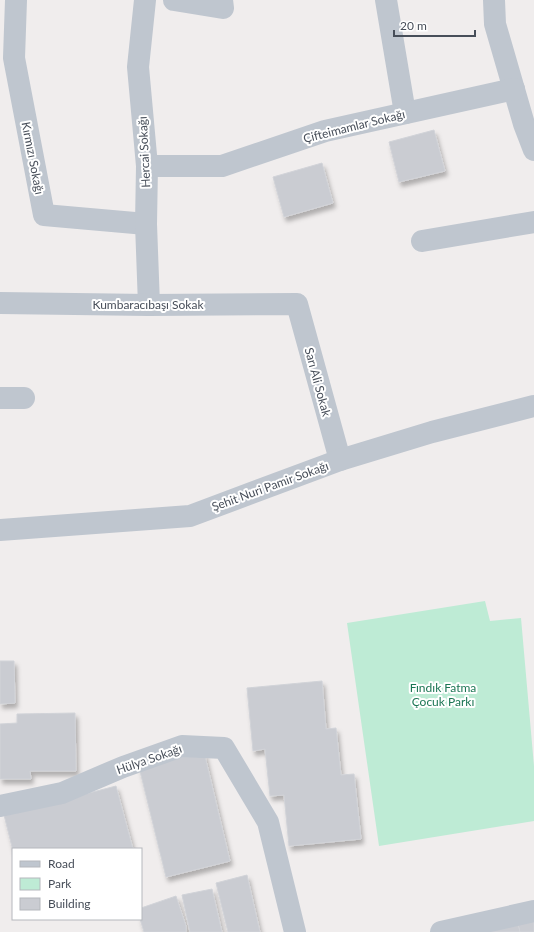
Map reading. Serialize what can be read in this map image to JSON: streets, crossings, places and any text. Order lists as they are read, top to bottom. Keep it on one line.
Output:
{"streets":{"street":["Çifteimamlar Sokağı","Hercai Sokağı","Kırmızı Sokağı","Kumbaracıbaşı Sokak","Sarı Ali Sokak","Şehit Nuri Pamir Sokağı","Hülya Sokağı"]},"crossings":[["Çifteimamlar Sokağı","Hercai Sokağı"],["Hercai Sokağı","Kırmızı Sokağı"],["Hercai Sokağı","Kumbaracıbaşı Sokak"],["Kumbaracıbaşı Sokak","Sarı Ali Sokak"],["Sarı Ali Sokak","Şehit Nuri Pamir Sokağı"]],"parks":["Fındık Fatma Çocuk Parkı"],"legend":["Road","Park","Building"],"scale_bar":"20 m"}
